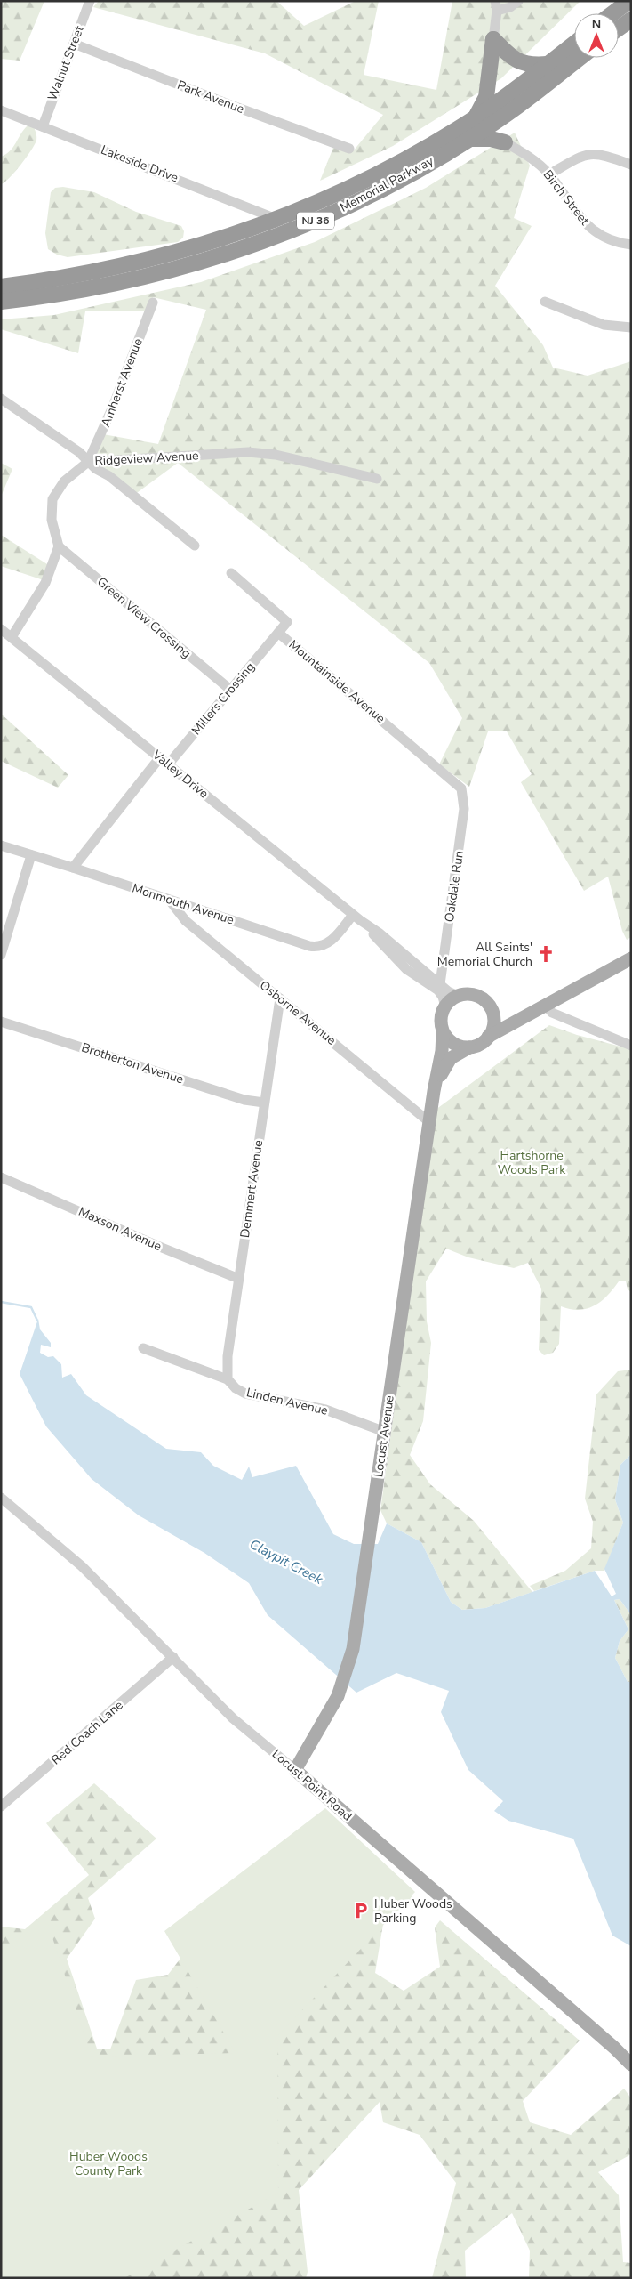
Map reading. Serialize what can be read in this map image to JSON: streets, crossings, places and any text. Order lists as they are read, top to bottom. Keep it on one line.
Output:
{"streets":{"highway":["Memorial Parkway","NJ 36"],"main road":["Locust Avenue","Locust Point Road"],"street":["Walnut Street","Park Avenue","Lakeside Drive","Birch Street","Amherst Avenue","Ridgeview Avenue","Green View Crossing","Mountainside Avenue","Millers Crossing","Valley Drive","Oakdale Run","Monmouth Avenue","Osborne Avenue","Brotherton Avenue","Demmert Avenue","Maxson Avenue","Linden Avenue","Red Coach Lane"]},"crossings":[["Walnut Street","Park Avenue"],["Walnut Street","Lakeside Drive"],["Lakeside Drive","Memorial Parkway"],["Amherst Avenue","Ridgeview Avenue"],["Ridgeview Avenue","Green View Crossing"],["Green View Crossing","Millers Crossing"],["Mountainside Avenue","Millers Crossing"],["Mountainside Avenue","Oakdale Run"],["Millers Crossing","Valley Drive"],["Valley Drive","Oakdale Run"],["Valley Drive","Monmouth Avenue"],["Valley Drive","Locust Avenue"],["Monmouth Avenue","Osborne Avenue"],["Osborne Avenue","Demmert Avenue"],["Osborne Avenue","Locust Avenue"],["Brotherton Avenue","Demmert Avenue"],["Demmert Avenue","Maxson Avenue"],["Demmert Avenue","Linden Avenue"],["Linden Avenue","Locust Avenue"],["Locust Avenue","Locust Point Road"],["Red Coach Lane","Locust Point Road"]],"water":["Claypit Creek"],"parks":["Hartshorne Woods Park","Huber Woods County Park"],"places":{"church":["All Saints' Memorial Church"],"parking":["Huber Woods Parking"]},"north":"top"}
